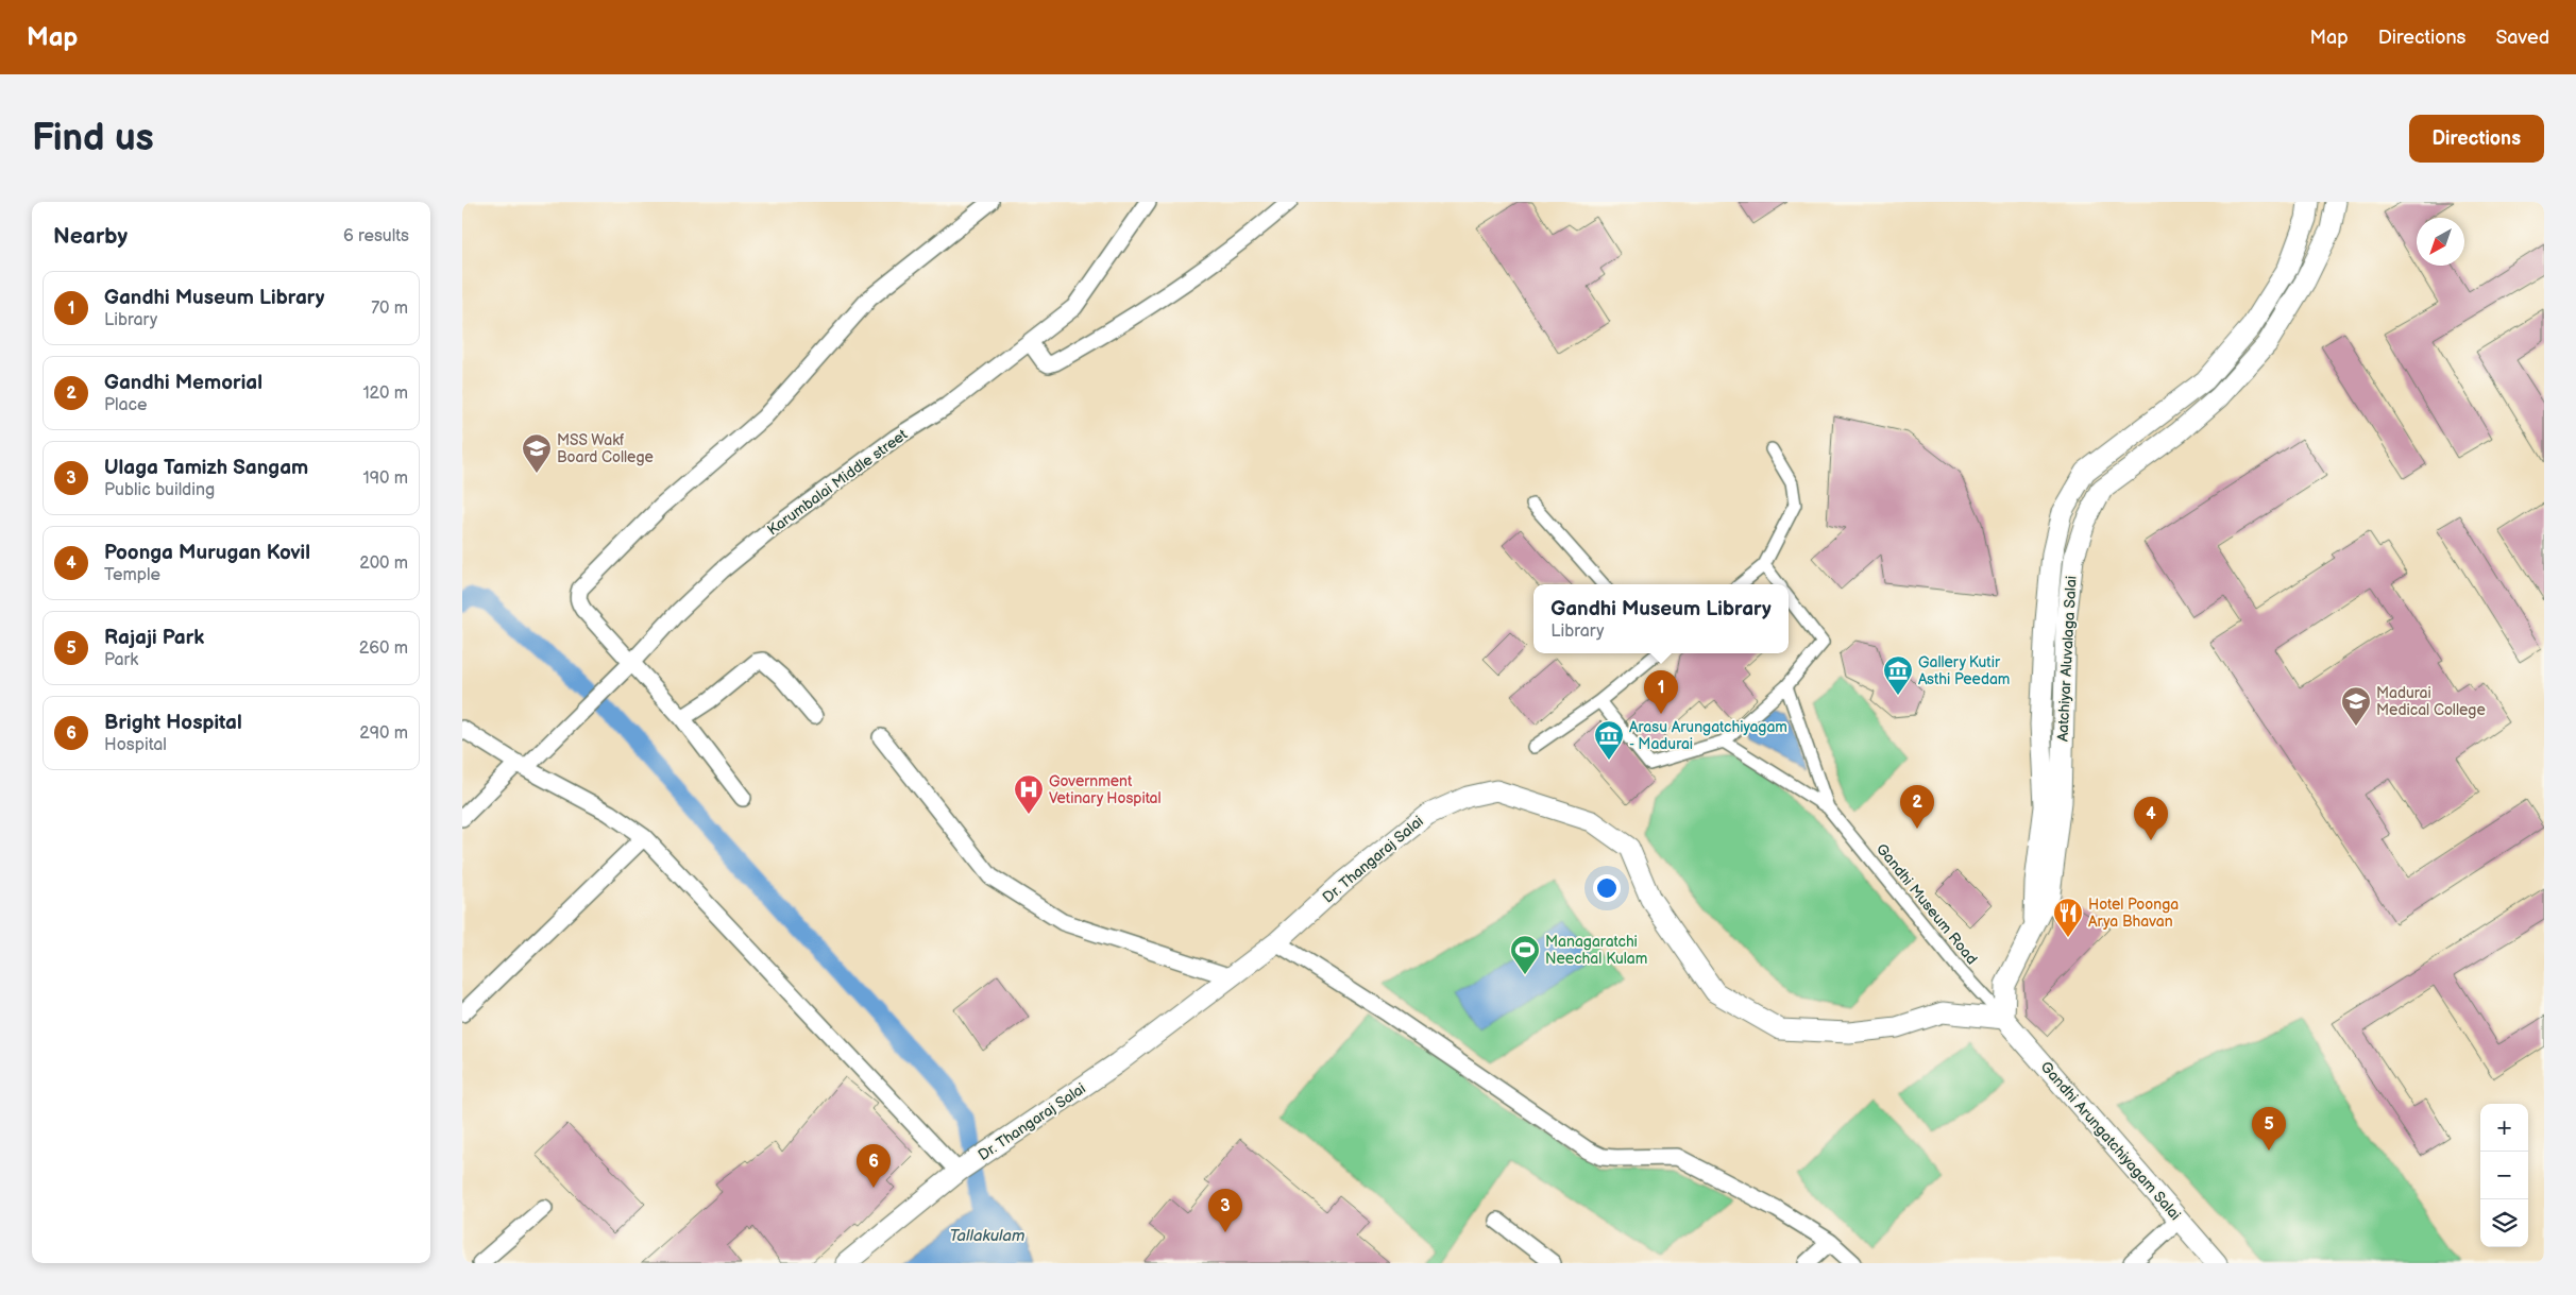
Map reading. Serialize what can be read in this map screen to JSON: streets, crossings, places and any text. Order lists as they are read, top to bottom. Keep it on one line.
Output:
{"streets":{"street":["Karumbalai Middle street","Aatchiyar Aluvalaga Salai","Dr. Thangaraj Salai","Gandhi Museum Road","Gandhi Arungatchiyagam Salai"]},"crossings":[["Aatchiyar Aluvalaga Salai","Dr. Thangaraj Salai"],["Aatchiyar Aluvalaga Salai","Gandhi Museum Road"],["Aatchiyar Aluvalaga Salai","Gandhi Arungatchiyagam Salai"],["Dr. Thangaraj Salai","Gandhi Museum Road"],["Dr. Thangaraj Salai","Gandhi Arungatchiyagam Salai"],["Gandhi Museum Road","Gandhi Arungatchiyagam Salai"]],"water":["Tallakulam"],"places":{"school or university":["MSS Wakf Board College","Madurai Medical College"],"museum":["Gallery Kutir Asthi Peedam","Arasu Arungatchiyagam - Madurai"],"hospital":["Government Vetinary Hospital"],"restaurant":["Hotel Poonga Arya Bhavan"],"sports":["Managaratchi Neechal Kulam"]},"north":"bottom left","page":{"header":"Map","nav":["Map","Directions","Saved"],"buttons":"Directions","title":"Find us","heading":["Nearby","6 results"],"list":[{"mark":"1","name":"Gandhi Museum Library","note":"Library","value":"70 m"},{"mark":"2","name":"Gandhi Memorial","note":"Place","value":"120 m"},{"mark":"3","name":"Ulaga Tamizh Sangam","note":"Public building","value":"190 m"},{"mark":"4","name":"Poonga Murugan Kovil","note":"Temple","value":"200 m"},{"mark":"5","name":"Rajaji Park","note":"Park","value":"260 m"},{"mark":"6","name":"Bright Hospital","note":"Hospital","value":"290 m"}],"popup":["Gandhi Museum Library","Library"],"pins":["1","2","4","5","6","3"],"map_buttons":["+","−"]}}
